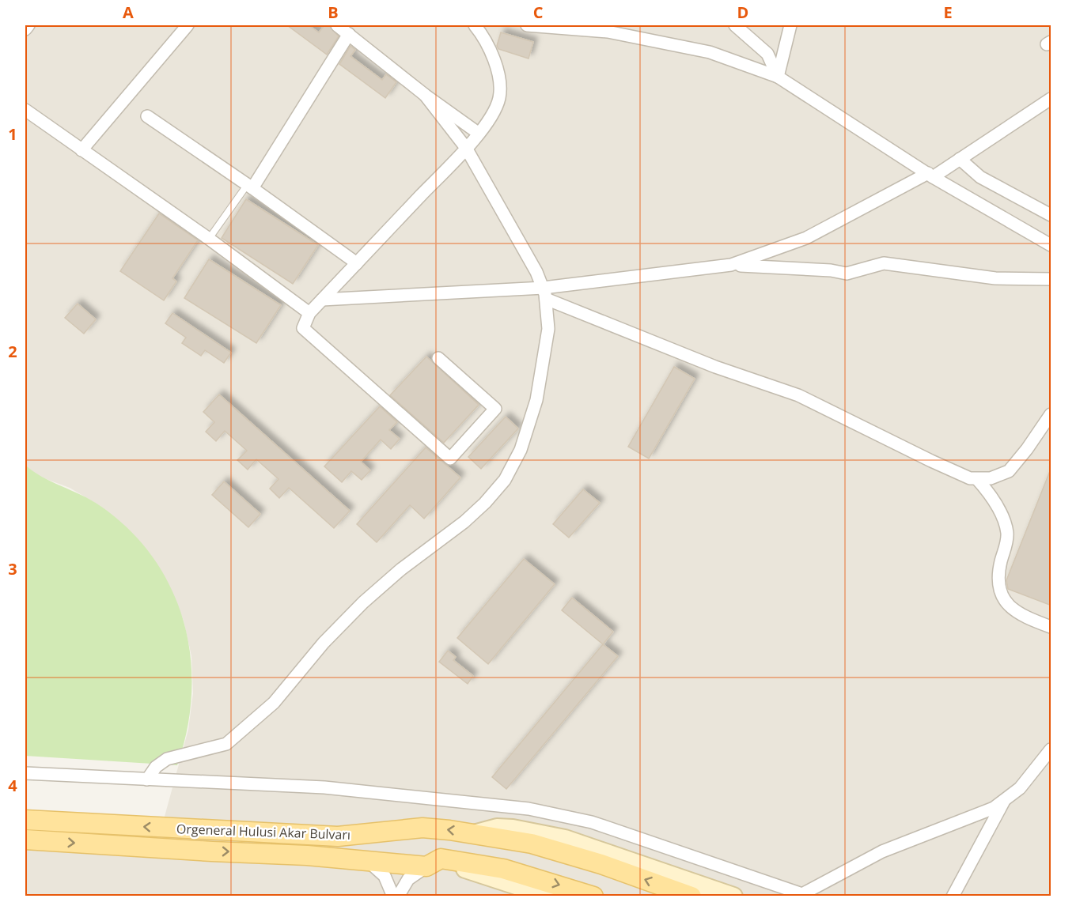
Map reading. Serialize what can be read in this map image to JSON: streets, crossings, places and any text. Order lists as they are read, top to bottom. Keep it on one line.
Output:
{"streets":{"main road":["Orgeneral Hulusi Akar Bulvarı"]},"grid":{"columns":["A","B","C","D","E"],"rows":["1","2","3","4"]}}
